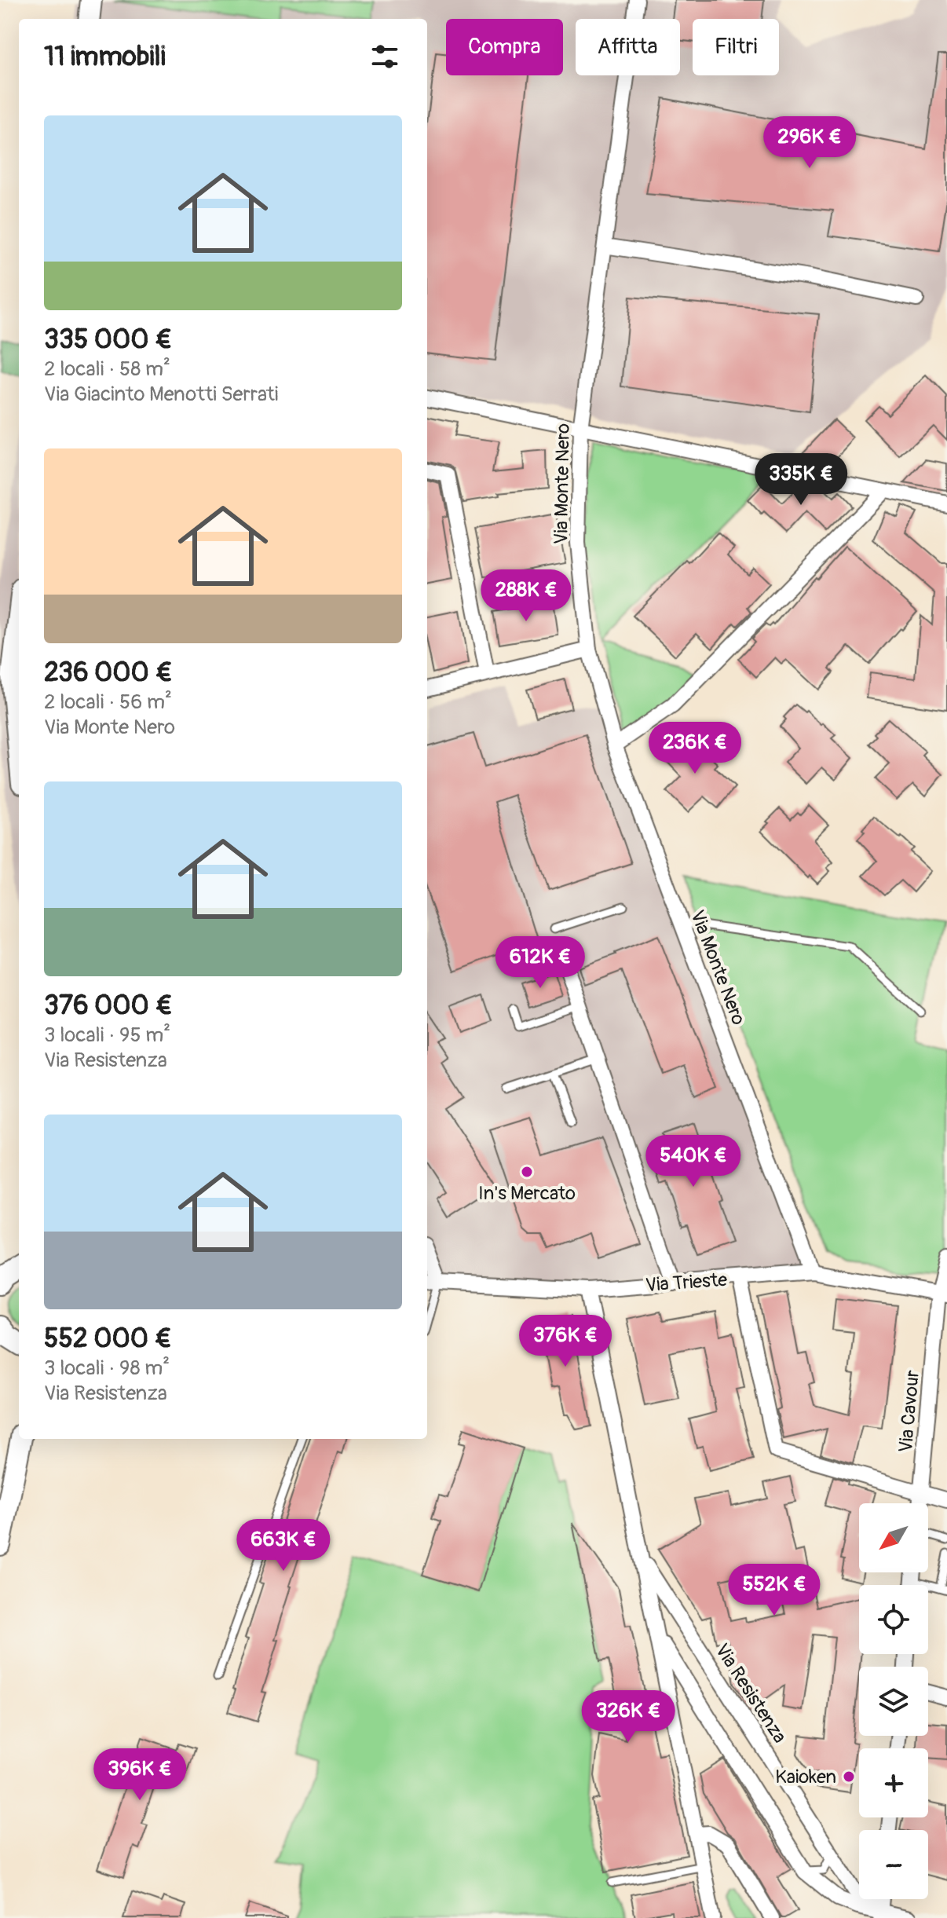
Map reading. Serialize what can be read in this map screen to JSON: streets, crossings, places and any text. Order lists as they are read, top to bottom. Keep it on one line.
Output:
{"streets":{"street":["Via Monte Nero","Via Trieste","Via Cavour","Via Resistenza"]},"crossings":[["Via Monte Nero","Via Trieste"],["Via Trieste","Via Cavour"],["Via Trieste","Via Resistenza"]],"places":["In's Mercato","Kaioken"],"north":"bottom left","page":{"chip":["Compra","Affitta","Filtri"],"heading":"11 immobili","list":[{"name":"335 000 €","note":"2 locali · 58 m² · Via Giacinto Menotti Serrati"},{"name":"236 000 €","note":"2 locali · 56 m² · Via Monte Nero"},{"name":"376 000 €","note":"3 locali · 95 m² · Via Resistenza"},{"name":"552 000 €","note":"3 locali · 98 m² · Via Resistenza"}],"price":["296K €","335K €","288K €","236K €","612K €","540K €","376K €","663K €","552K €","326K €","396K €"],"map_buttons":["+","−"]}}
